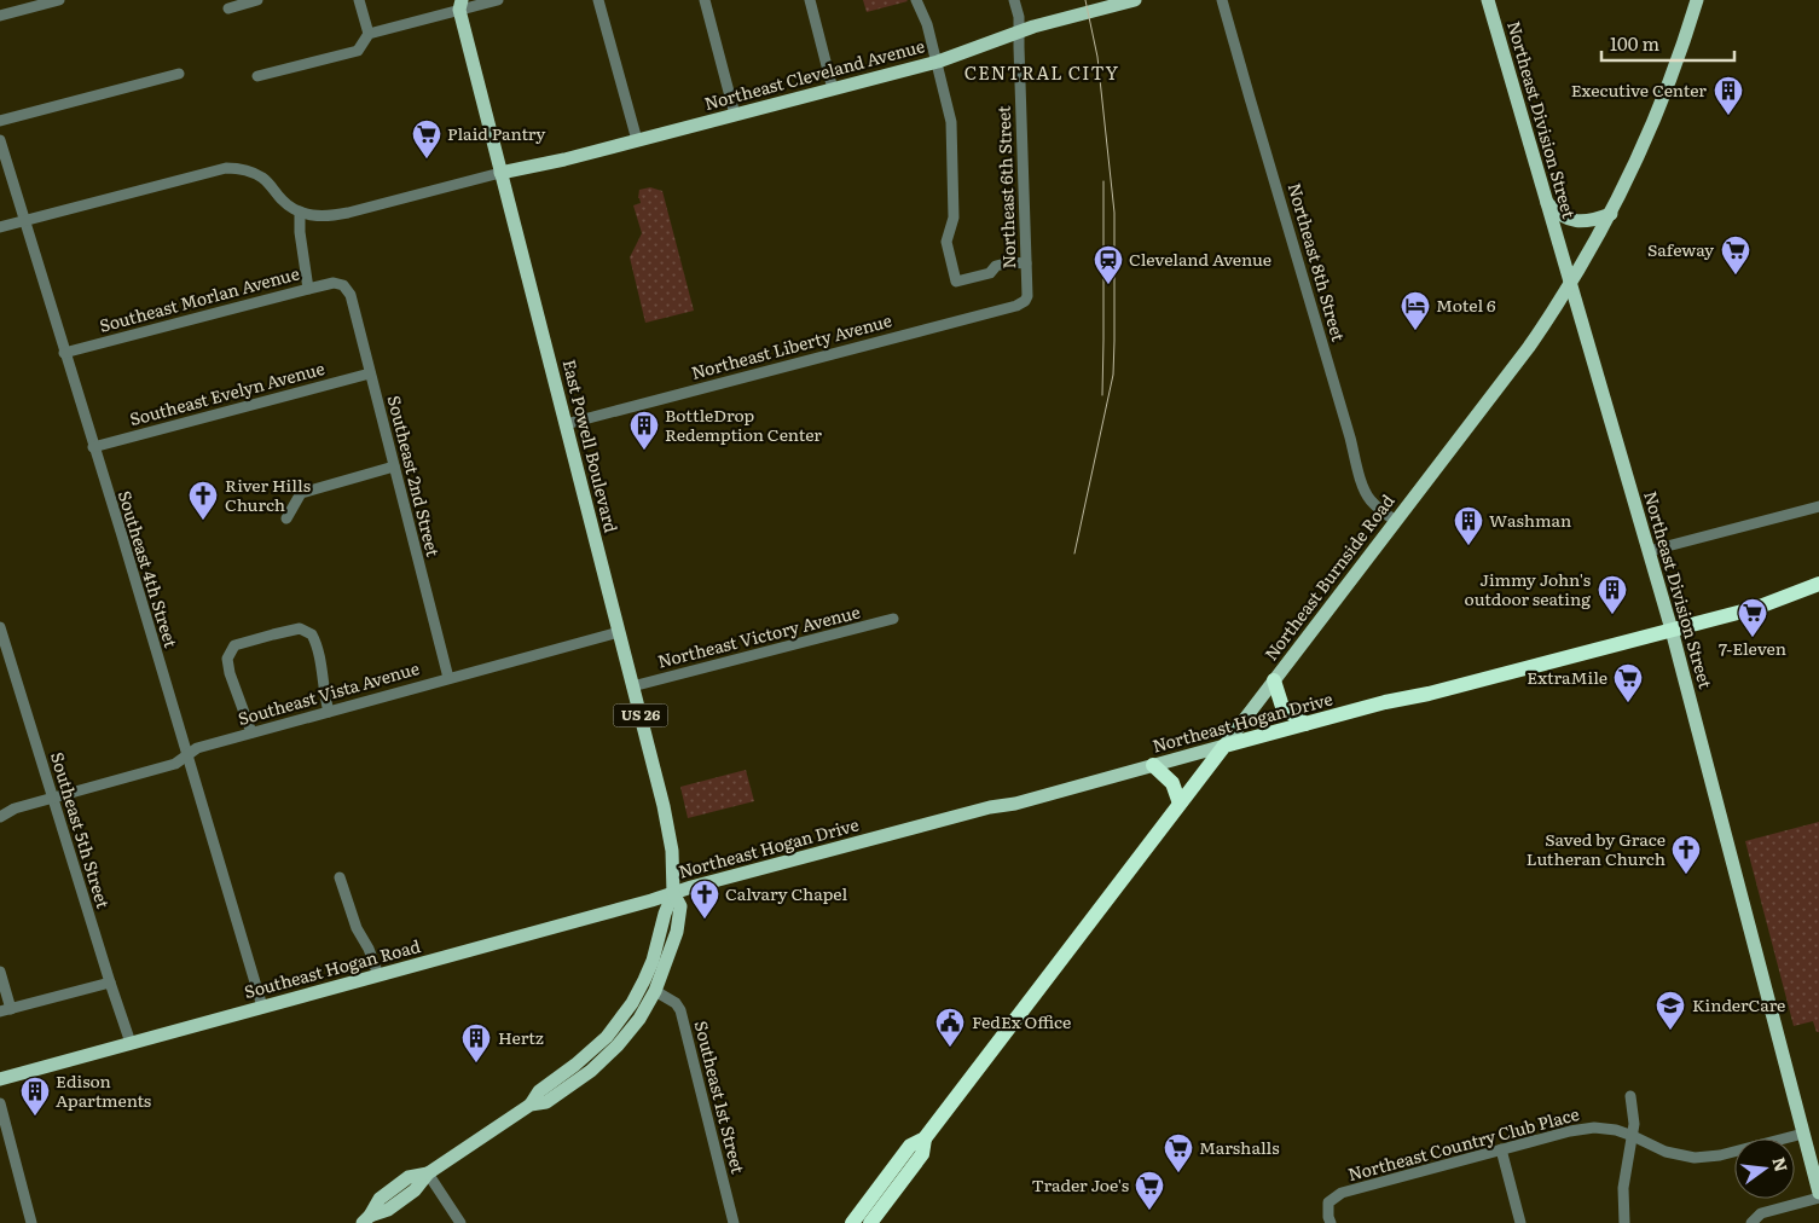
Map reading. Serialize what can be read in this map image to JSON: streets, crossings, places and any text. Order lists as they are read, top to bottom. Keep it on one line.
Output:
{"streets":{"highway":["Northeast Burnside Road","Northeast Hogan Drive"],"main road":["Northeast Cleveland Avenue","Northeast Division Street","East Powell Boulevard","US 26","Southeast Hogan Road"],"street":["Northeast 6th Street","Northeast 8th Street","Southeast Morlan Avenue","Northeast Liberty Avenue","Southeast Evelyn Avenue","Southeast 2nd Street","Southeast 4th Street","Northeast Victory Avenue","Southeast Vista Avenue","Southeast 5th Street","Southeast 1st Street","Northeast Country Club Place"]},"crossings":[["Northeast Cleveland Avenue","Northeast 6th Street"],["Northeast Cleveland Avenue","East Powell Boulevard"],["Northeast Division Street","Northeast Burnside Road"],["Northeast Division Street","Northeast Hogan Drive"],["Northeast Division Street","Northeast Country Club Place"],["Northeast 6th Street","Northeast Liberty Avenue"],["Northeast 8th Street","Northeast Burnside Road"],["Southeast Morlan Avenue","Southeast 2nd Street"],["Southeast Morlan Avenue","Southeast 4th Street"],["Northeast Liberty Avenue","East Powell Boulevard"],["Southeast Evelyn Avenue","Southeast 2nd Street"],["Southeast Evelyn Avenue","Southeast 4th Street"],["East Powell Boulevard","Northeast Victory Avenue"],["East Powell Boulevard","Southeast Vista Avenue"],["East Powell Boulevard","Northeast Hogan Drive"],["East Powell Boulevard","Southeast Hogan Road"],["East Powell Boulevard","Southeast 1st Street"],["Southeast 2nd Street","Southeast Vista Avenue"],["Southeast 4th Street","Southeast Vista Avenue"],["Southeast 4th Street","Southeast Hogan Road"],["Northeast Burnside Road","Northeast Hogan Drive"],["Southeast Vista Avenue","Southeast 5th Street"],["Northeast Hogan Drive","Southeast Hogan Road"],["Southeast 5th Street","Southeast Hogan Road"]],"districts":["CENTRAL CITY"],"places":{"building":["Executive Center","BottleDrop Redemption Center","Washman","Jimmy John's outdoor seating","Hertz","Edison Apartments"],"supermarket":["Plaid Pantry","Safeway","7-Eleven","ExtraMile","Marshalls","Trader Joe's"],"station":["Cleveland Avenue"],"hotel":["Motel 6"],"church":["River Hills Church","Saved by Grace Lutheran Church","Calvary Chapel"],"school or university":["KinderCare"],"public building":["FedEx Office"]},"scale_bar":"100 m","north":"right"}
